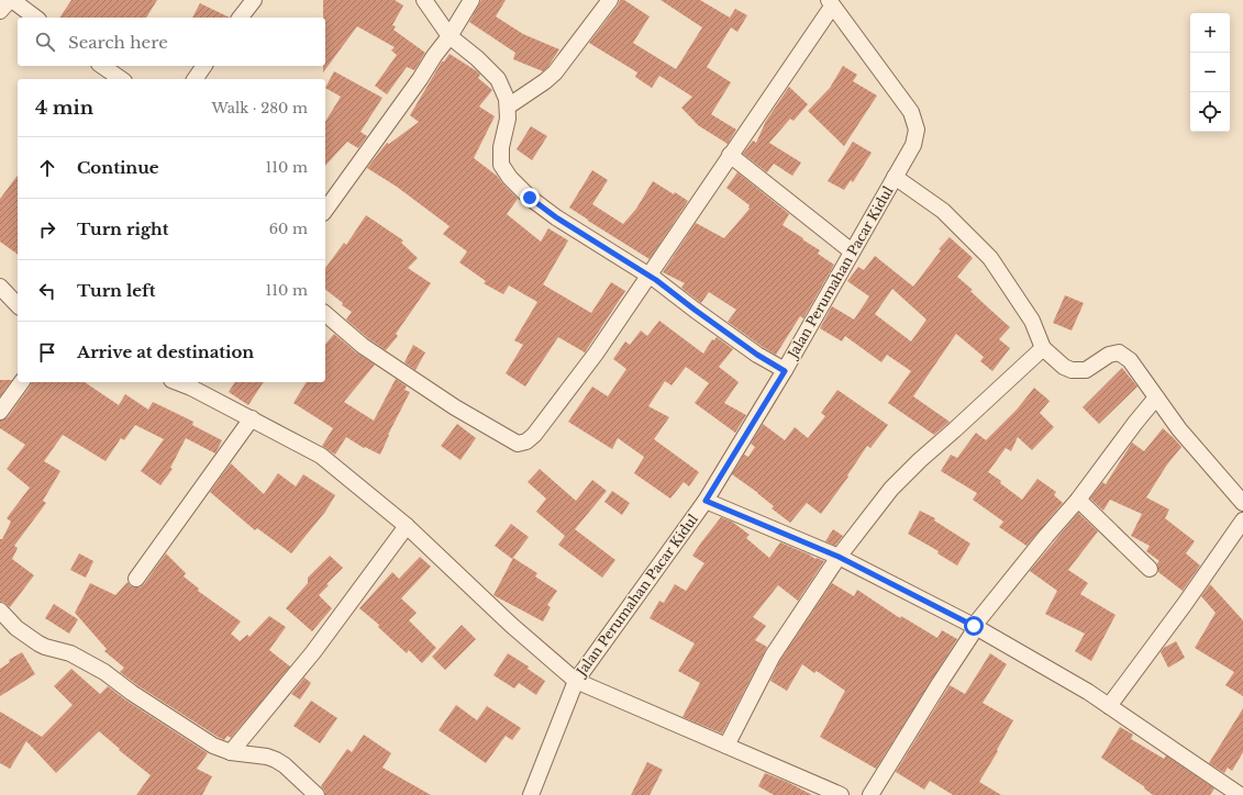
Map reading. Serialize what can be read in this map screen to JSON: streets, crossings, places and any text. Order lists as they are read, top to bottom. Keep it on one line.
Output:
{"streets":{"street":["Jalan Perumahan Pacar Kidul"]},"page":{"map_buttons":["+","−"],"search":"Search here","heading":["4 min","Walk · 280 m"],"list":[["Continue","110 m"],["Turn right","60 m"],["Turn left","110 m"],"Arrive at destination"]}}
